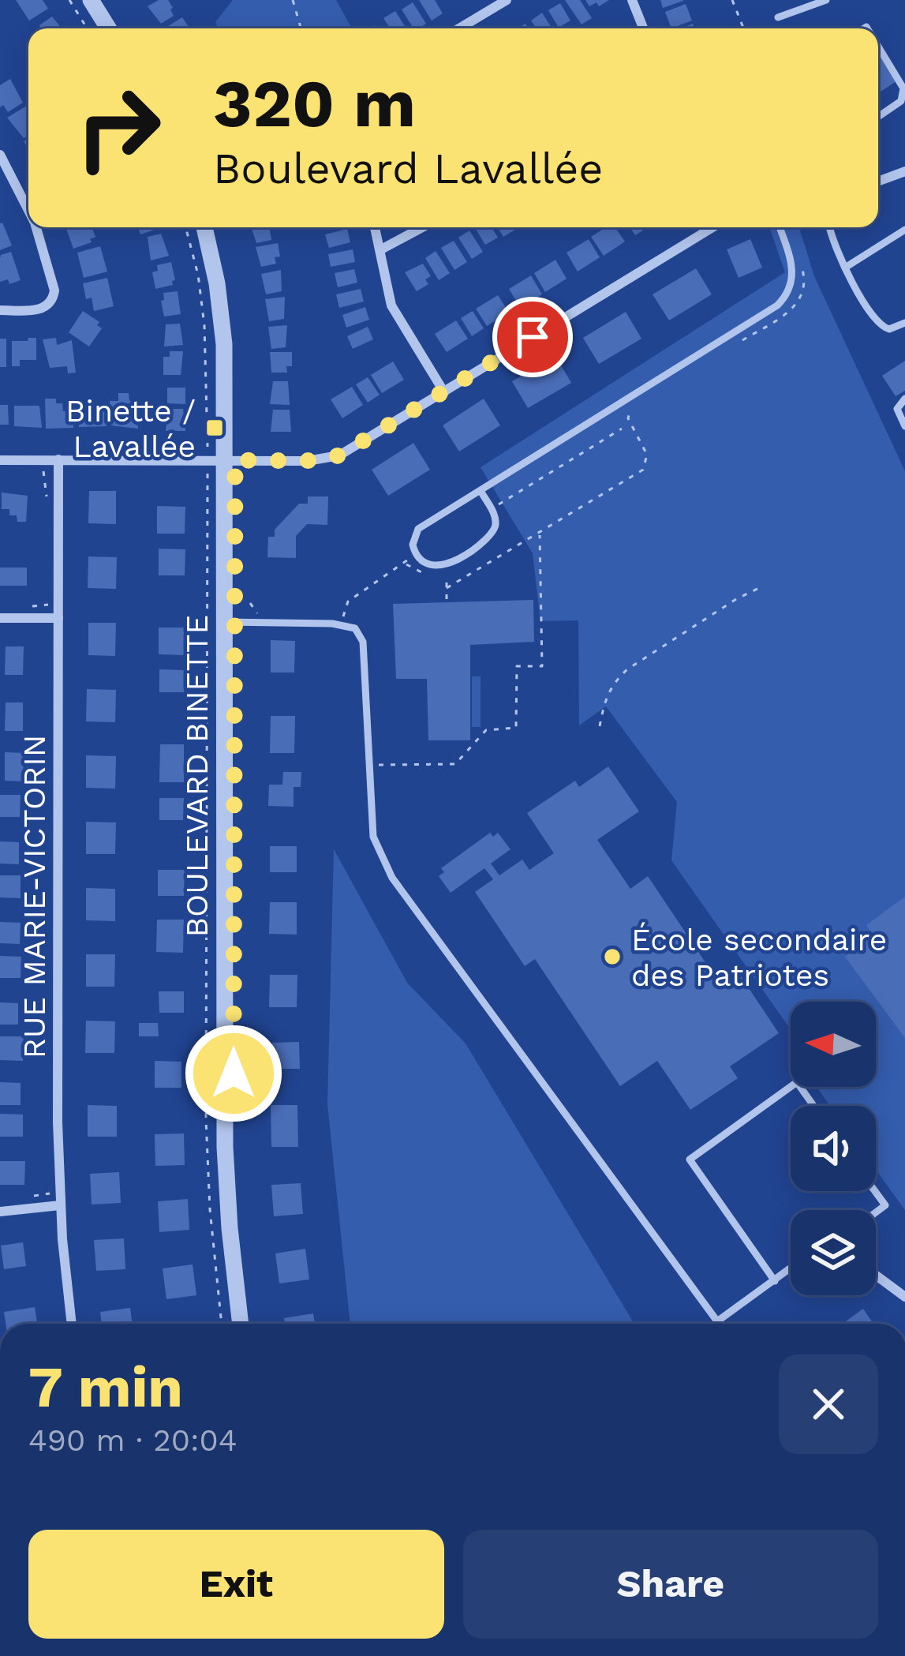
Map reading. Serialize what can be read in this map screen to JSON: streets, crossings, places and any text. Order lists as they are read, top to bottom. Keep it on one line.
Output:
{"streets":{"street":["BOULEVARD BINETTE","RUE MARIE-VICTORIN"]},"places":{"transit":["Binette / Lavallée"],"other":["École secondaire des Patriotes"]},"north":"left","page":{"turn":["320 m","Boulevard Lavallée"],"heading":["7 min","490 m · 20:04"],"buttons":["Exit","Share"]}}
